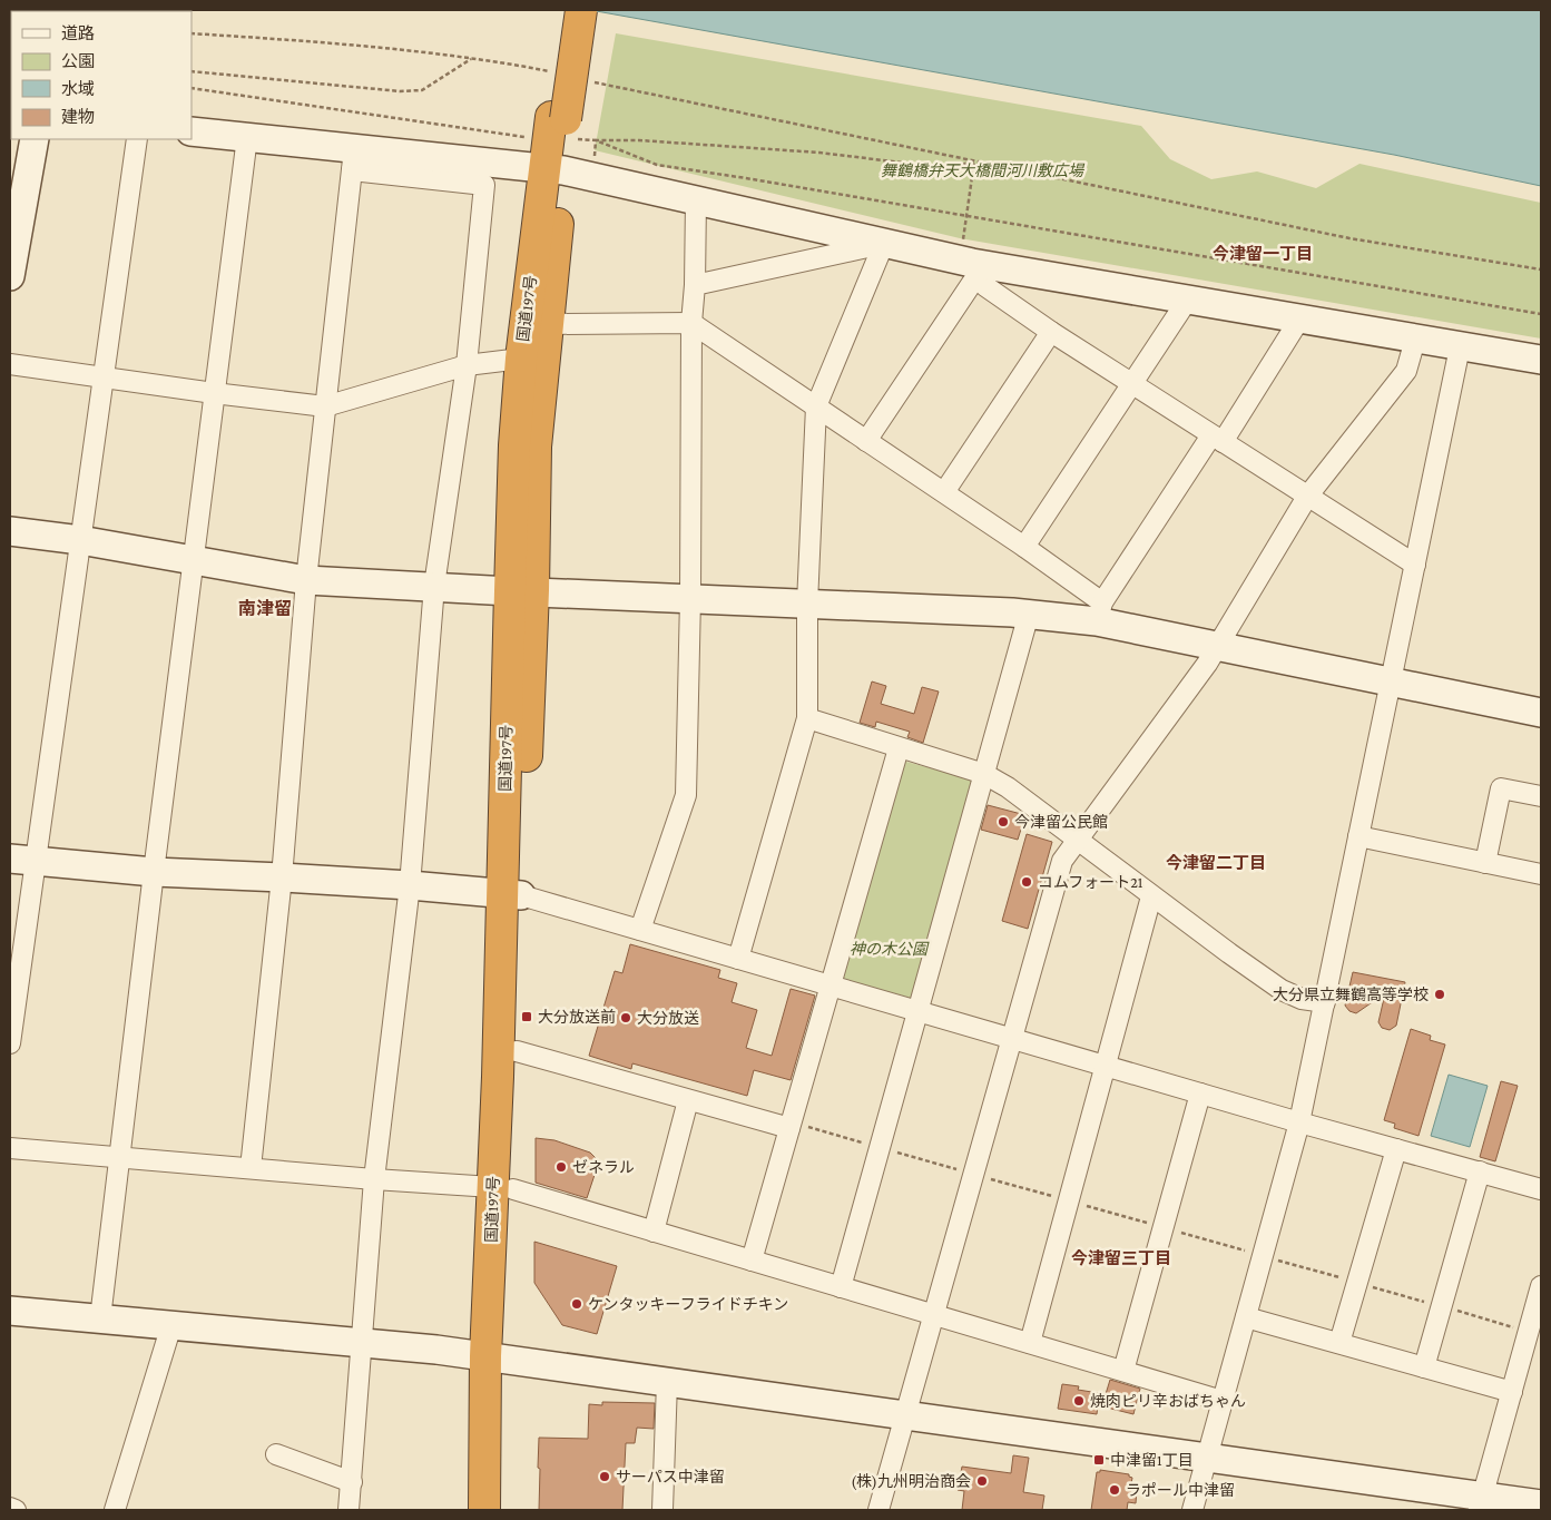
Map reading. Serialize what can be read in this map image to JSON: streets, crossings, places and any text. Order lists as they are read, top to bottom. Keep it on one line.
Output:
{"streets":{"highway":["国道197号"]},"districts":["今津留一丁目","南津留","今津留二丁目","今津留三丁目"],"parks":["舞鶴橋弁天大橋間河川敷広場","神の木公園"],"places":{"other":["今津留公民館","コムフォート21","大分県立舞鶴高等学校","大分放送","ゼネラル","ケンタッキーフライドチキン","焼肉ピリ辛おばちゃん","サーパス中津留","(株)九州明治商会","ラポール中津留"],"transit":["大分放送前","中津留1丁目"]},"legend":["道路","公園","水域","建物"]}
